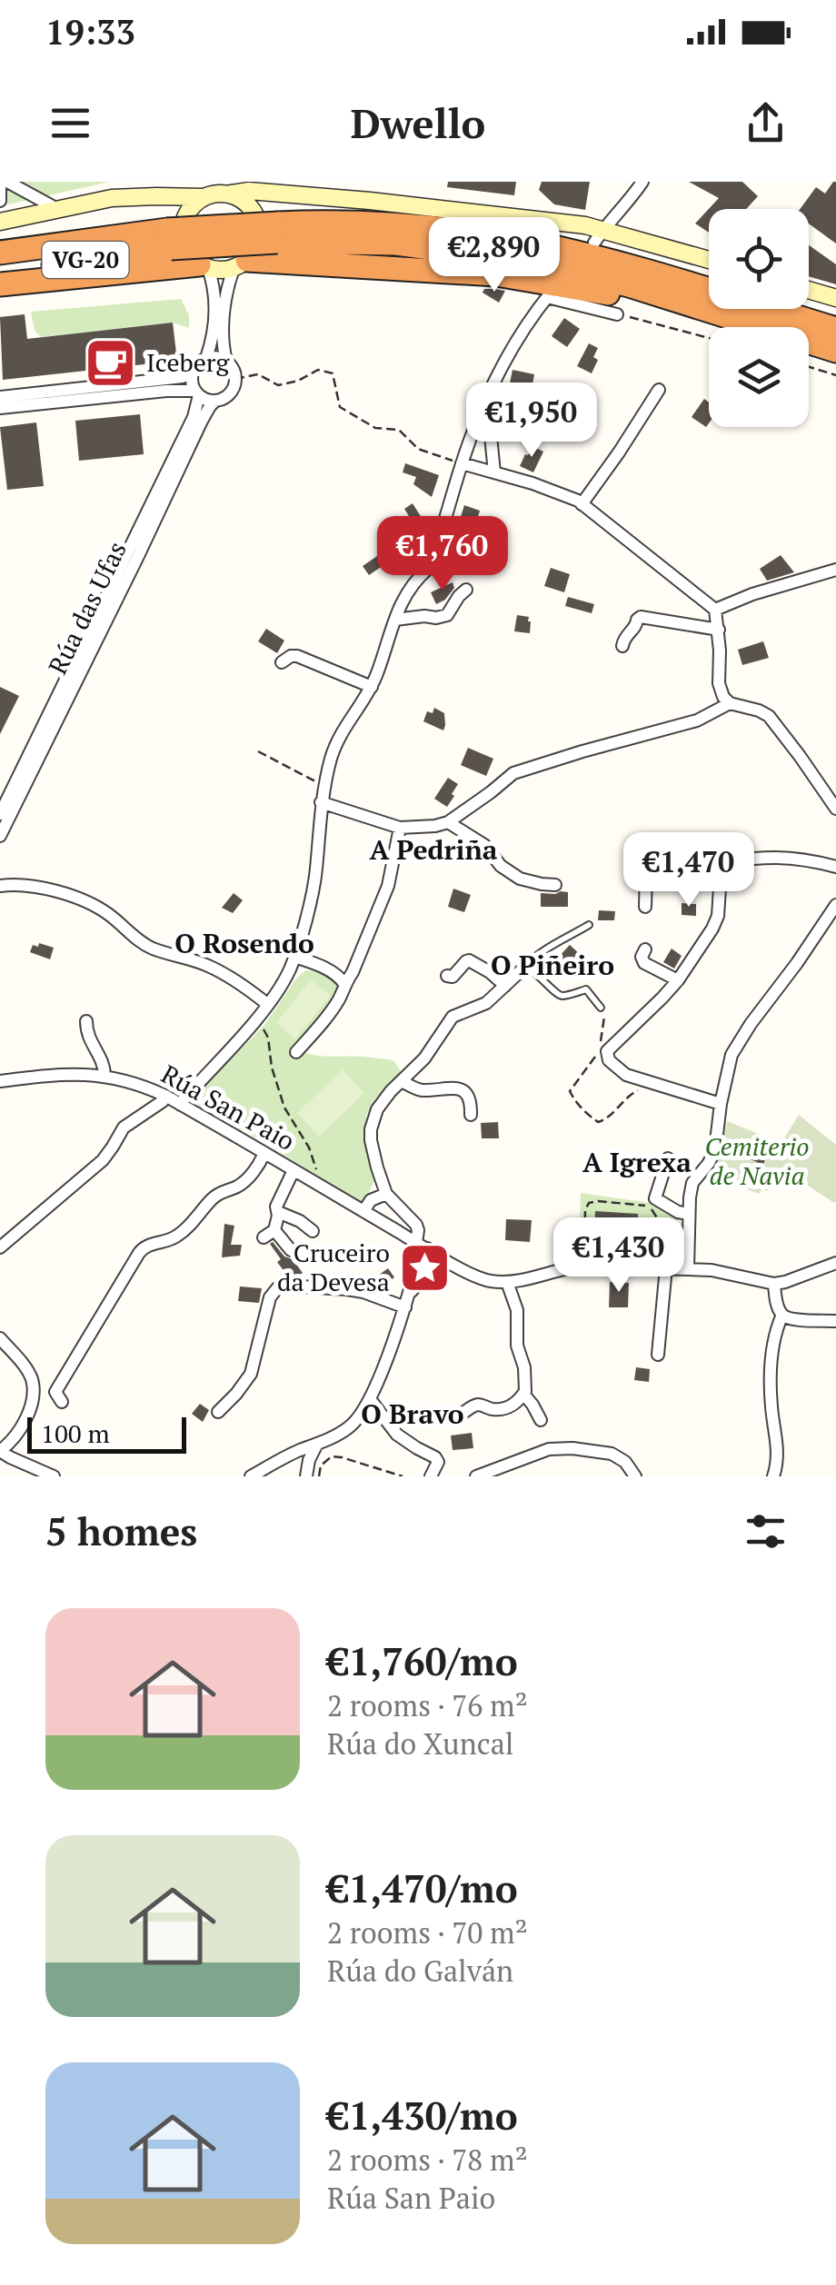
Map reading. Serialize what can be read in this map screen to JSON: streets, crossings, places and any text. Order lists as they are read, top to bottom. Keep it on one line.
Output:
{"streets":{"highway":["VG-20"],"street":["Rúa das Ufas","Rúa San Paio"]},"districts":["A Pedriña","O Rosendo","O Piñeiro","A Igrexa","O Bravo"],"parks":["Cemiterio de Navia"],"places":{"cafe":["Iceberg"],"place":["Cruceiro da Devesa"]},"scale_bar":"100 m","page":{"status":"19:33","header":"Dwello","price":["€2,890","€1,950","€1,760","€1,470","€1,430"],"scale":"100 m","heading":"5 homes","list":[{"name":"€1,760/mo","note":"2 rooms · 76 m² · Rúa do Xuncal"},{"name":"€1,470/mo","note":"2 rooms · 70 m² · Rúa do Galván"},{"name":"€1,430/mo","note":"2 rooms · 78 m² · Rúa San Paio"}]}}
